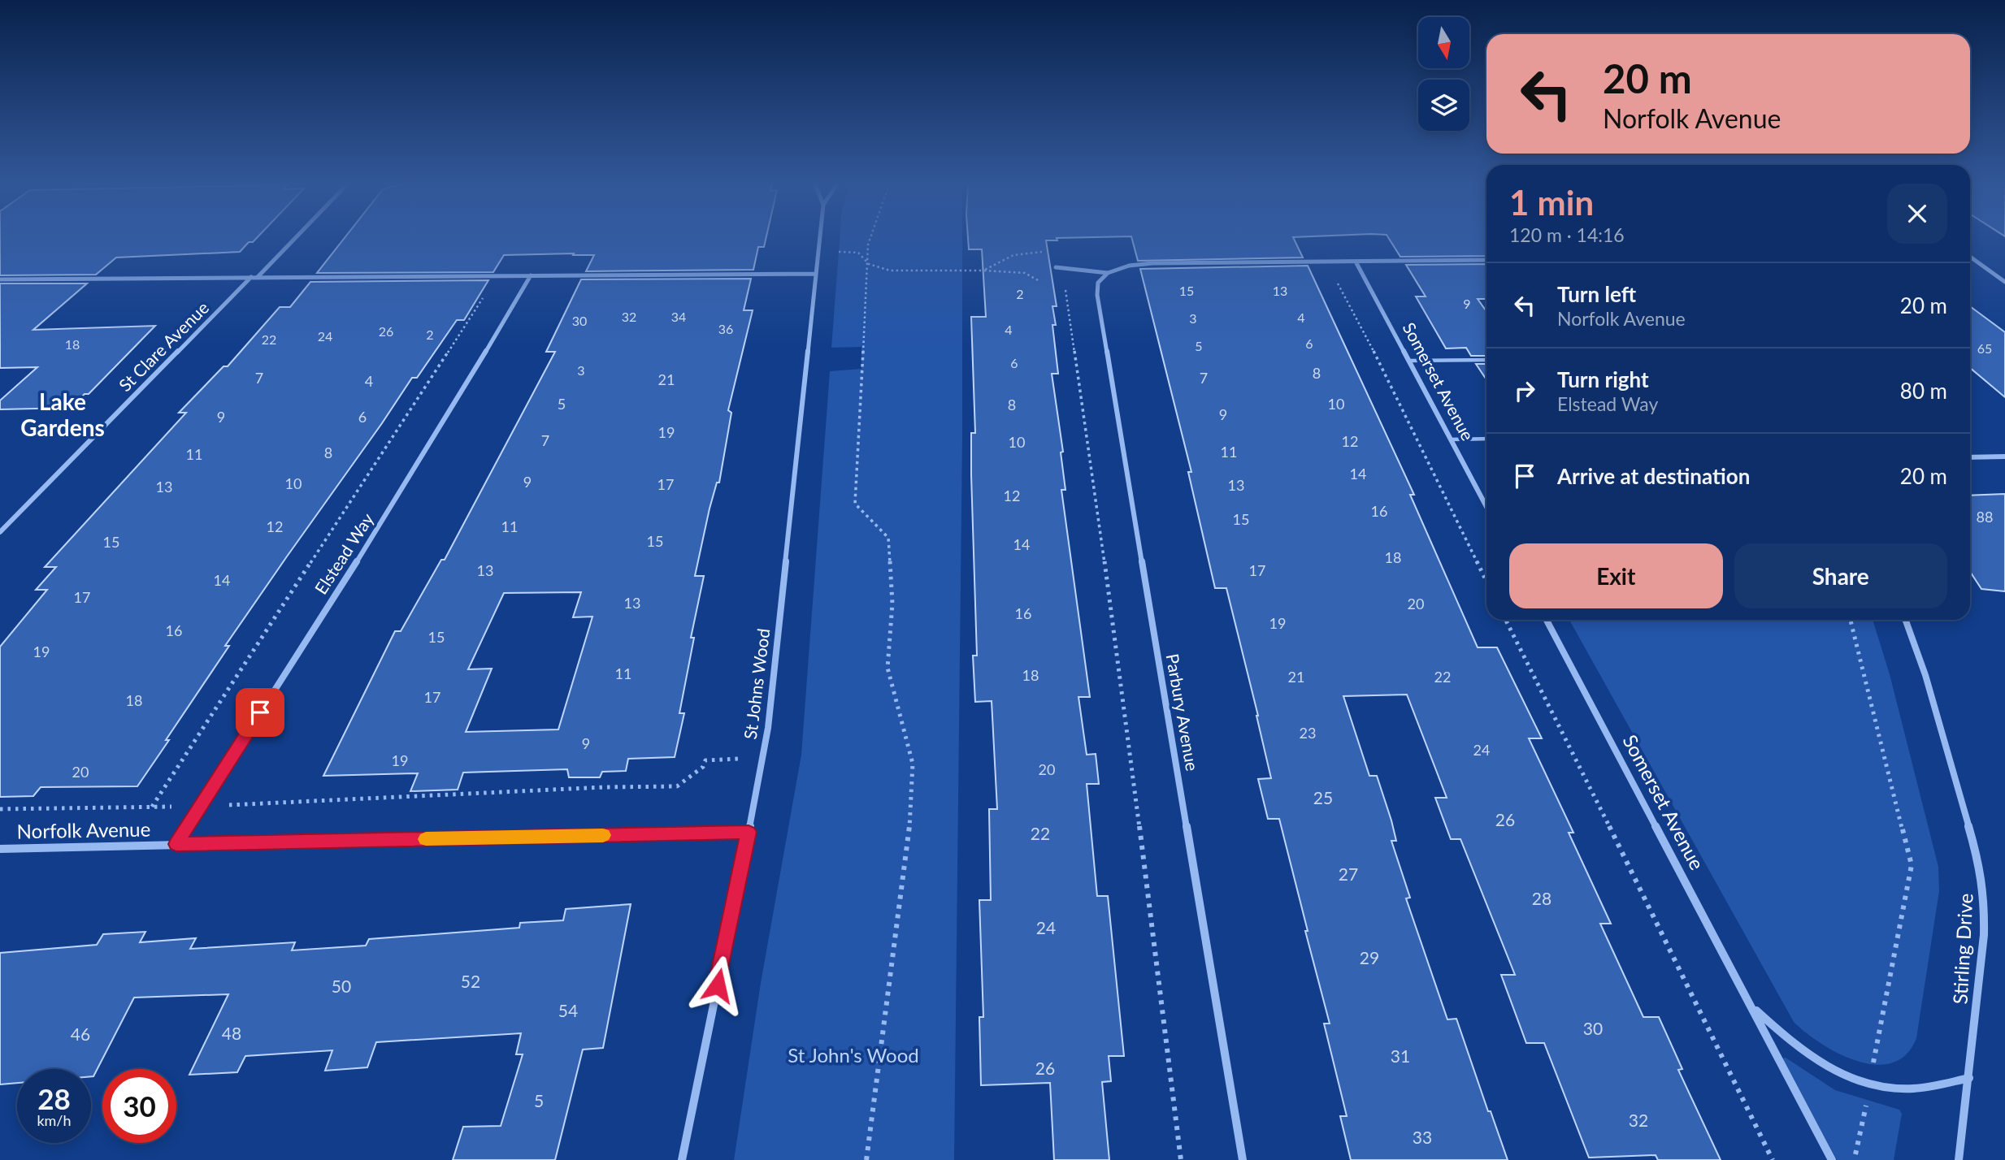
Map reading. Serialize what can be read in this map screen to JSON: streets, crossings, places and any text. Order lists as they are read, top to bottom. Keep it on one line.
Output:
{"streets":{"street":["St Clare Avenue","Somerset Avenue","Elstead Way","St Johns Wood","Parbury Avenue","Norfolk Avenue","Stirling Drive"]},"crossings":[["Somerset Avenue","Stirling Drive"],["Elstead Way","Norfolk Avenue"],["St Johns Wood","Norfolk Avenue"]],"districts":["Lake Gardens"],"parks":["St John's Wood"],"house_numbers":["15","13","2","9","32","34","4","3","30","36","4","26","2","24","22","6","18","5","65","6","3","8","7","7","21","4","5","10","8","9","9","6","19","7","12","10","11","8","11","14","9","10","17","13","13","12","16","88","15","12","11","15","15","14","18","13","17","14","17","13","20","16","19","16","15","19","11","18","21","22","17","18","23","9","24","19","20","20","25","26","22","27","28","24","29","52","50","54","30","48","46","31","26","5","32","33"],"north":"bottom","page":{"turn":["20 m","Norfolk Avenue"],"heading":["1 min","120 m · 14:16"],"list":[{"name":"Turn left","note":"Norfolk Avenue","value":"20 m"},{"name":"Turn right","note":"Elstead Way","value":"80 m"},{"name":"Arrive at destination","value":"20 m"}],"buttons":["Exit","Share"],"speed":"28 km/h","limit":"30"}}
